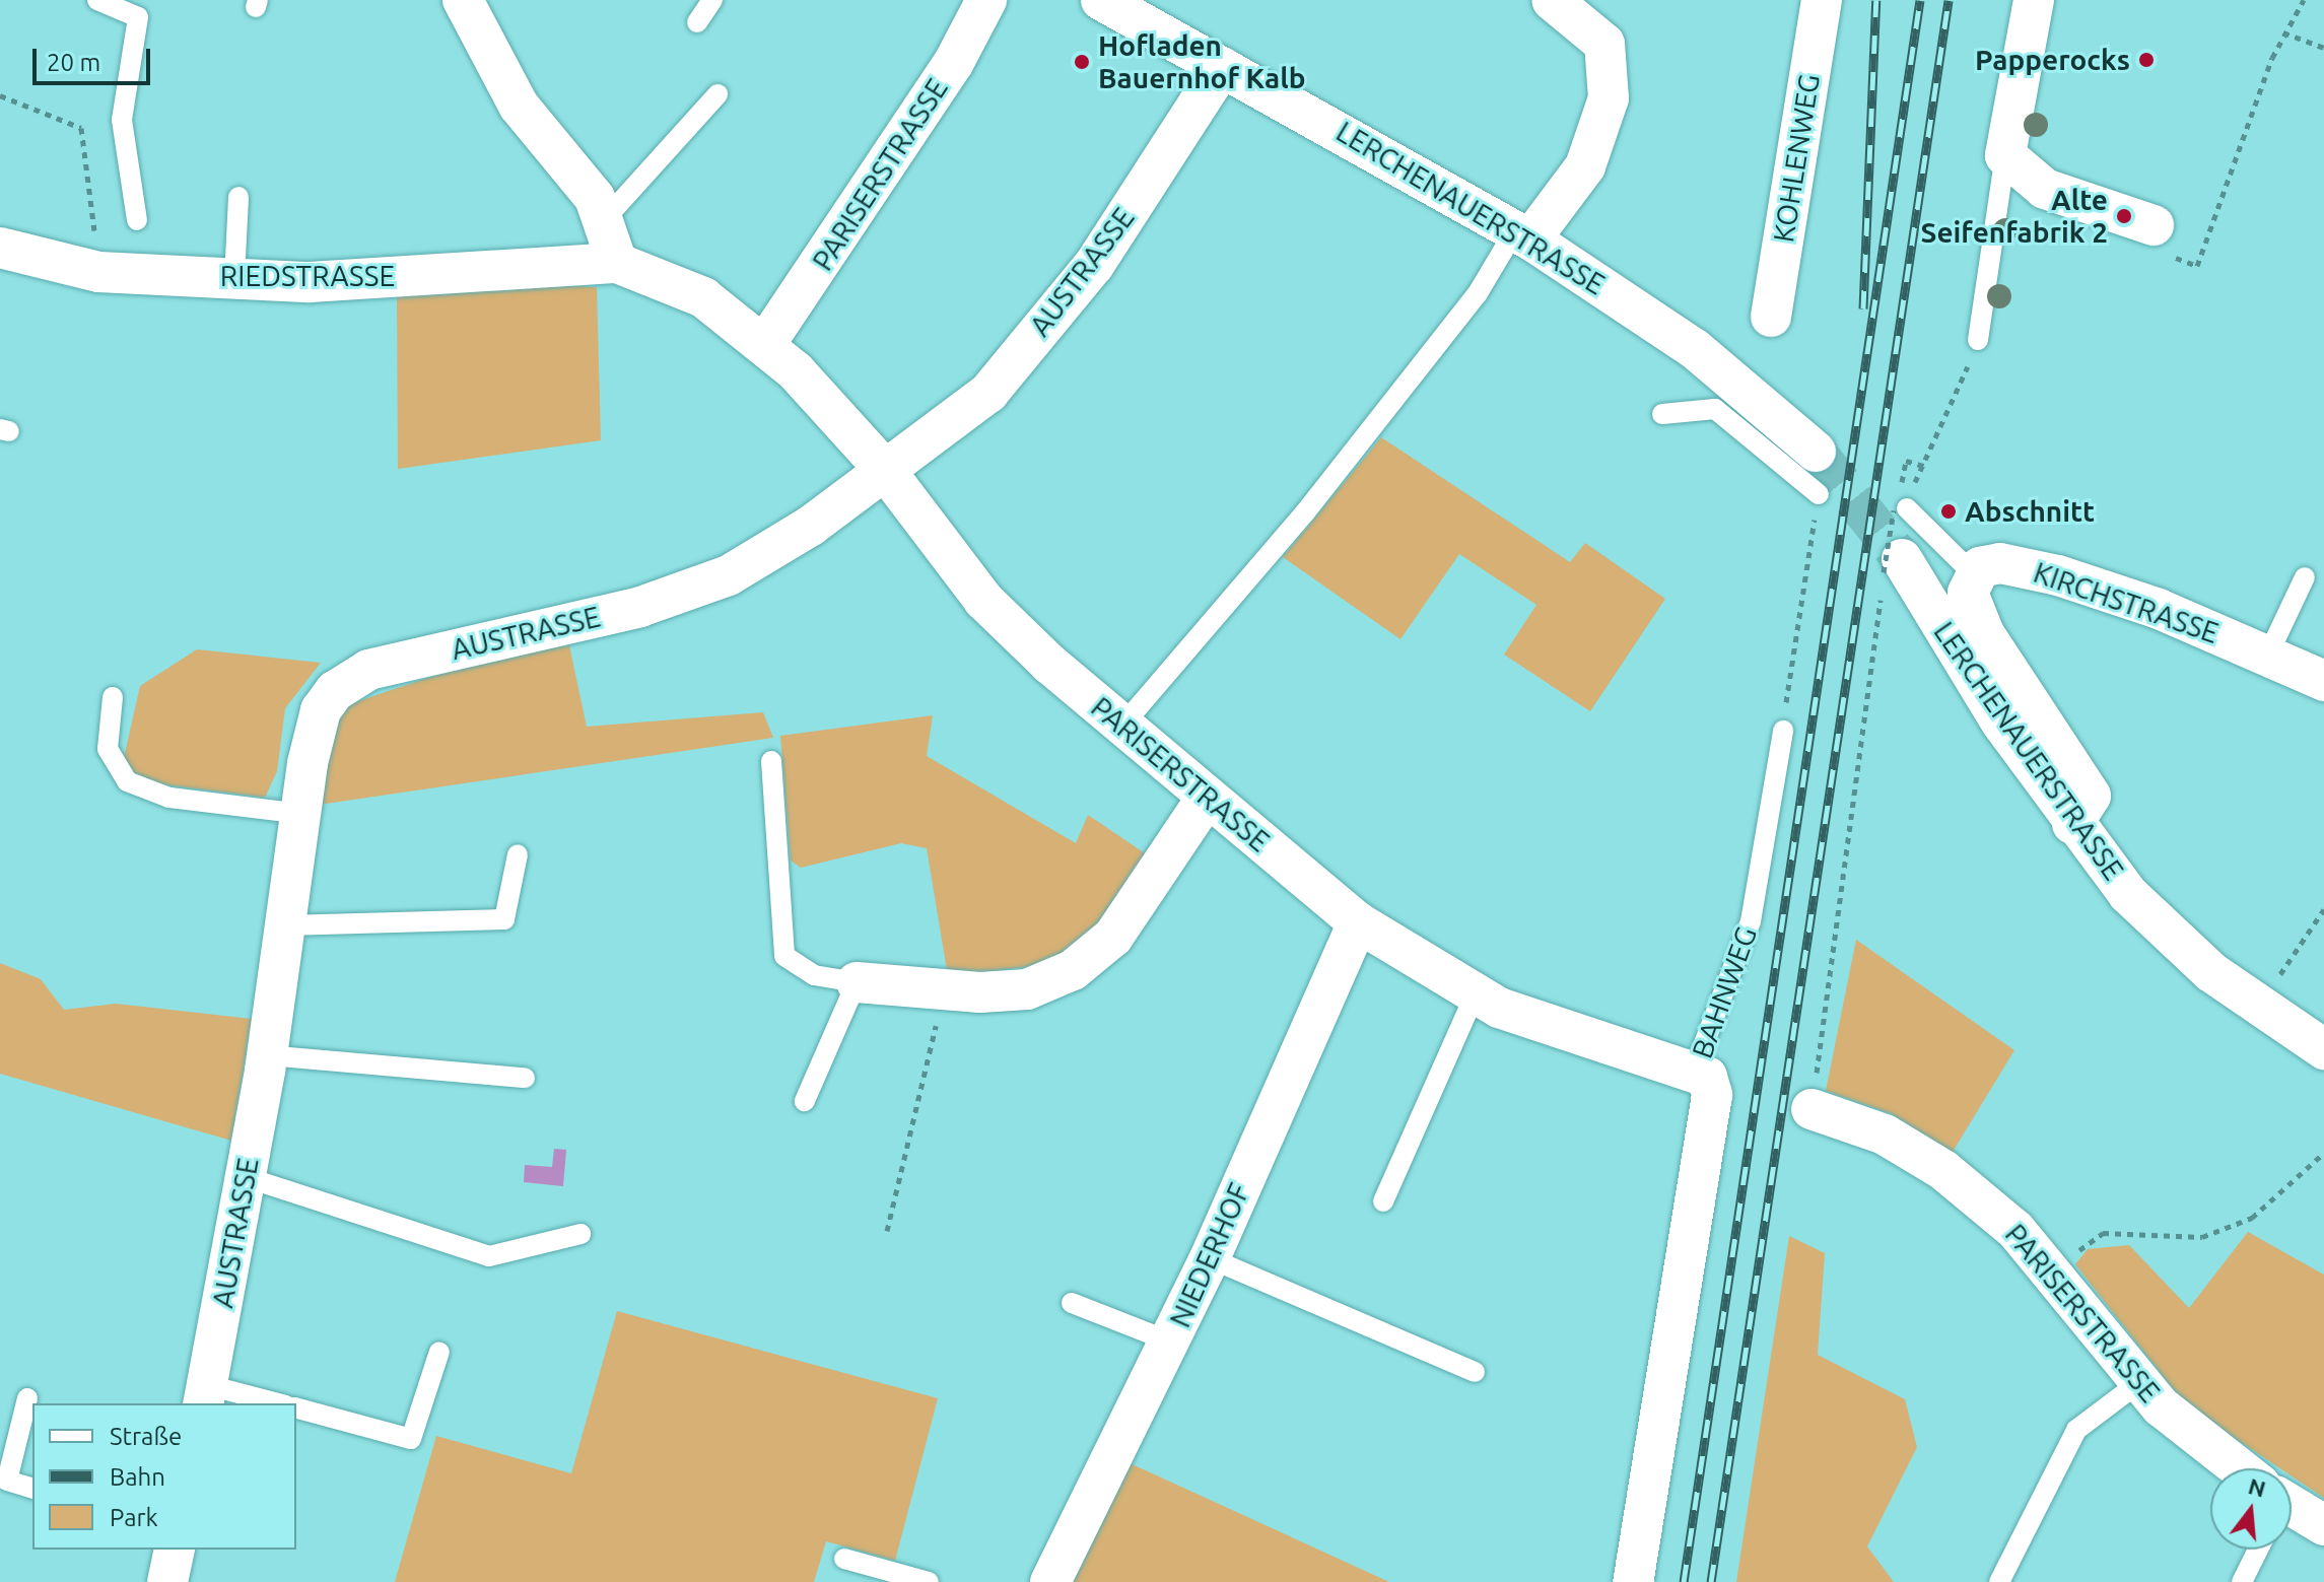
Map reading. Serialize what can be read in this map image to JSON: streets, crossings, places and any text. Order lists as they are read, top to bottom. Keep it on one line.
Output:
{"streets":{"street":["KOHLENWEG","PARISERSTRASSE","LERCHENAUERSTRASSE","AUSTRASSE","RIEDSTRASSE","KIRCHSTRASSE","BAHNWEG","NIEDERHOF"]},"crossings":[["PARISERSTRASSE","AUSTRASSE"],["PARISERSTRASSE","RIEDSTRASSE"],["PARISERSTRASSE","BAHNWEG"],["PARISERSTRASSE","NIEDERHOF"],["LERCHENAUERSTRASSE","AUSTRASSE"]],"places":["Papperocks","Hofladen Bauernhof Kalb","Alte Seifenfabrik 2","Abschnitt"],"legend":["Straße","Bahn","Park"],"scale_bar":"20 m","north":"top"}
